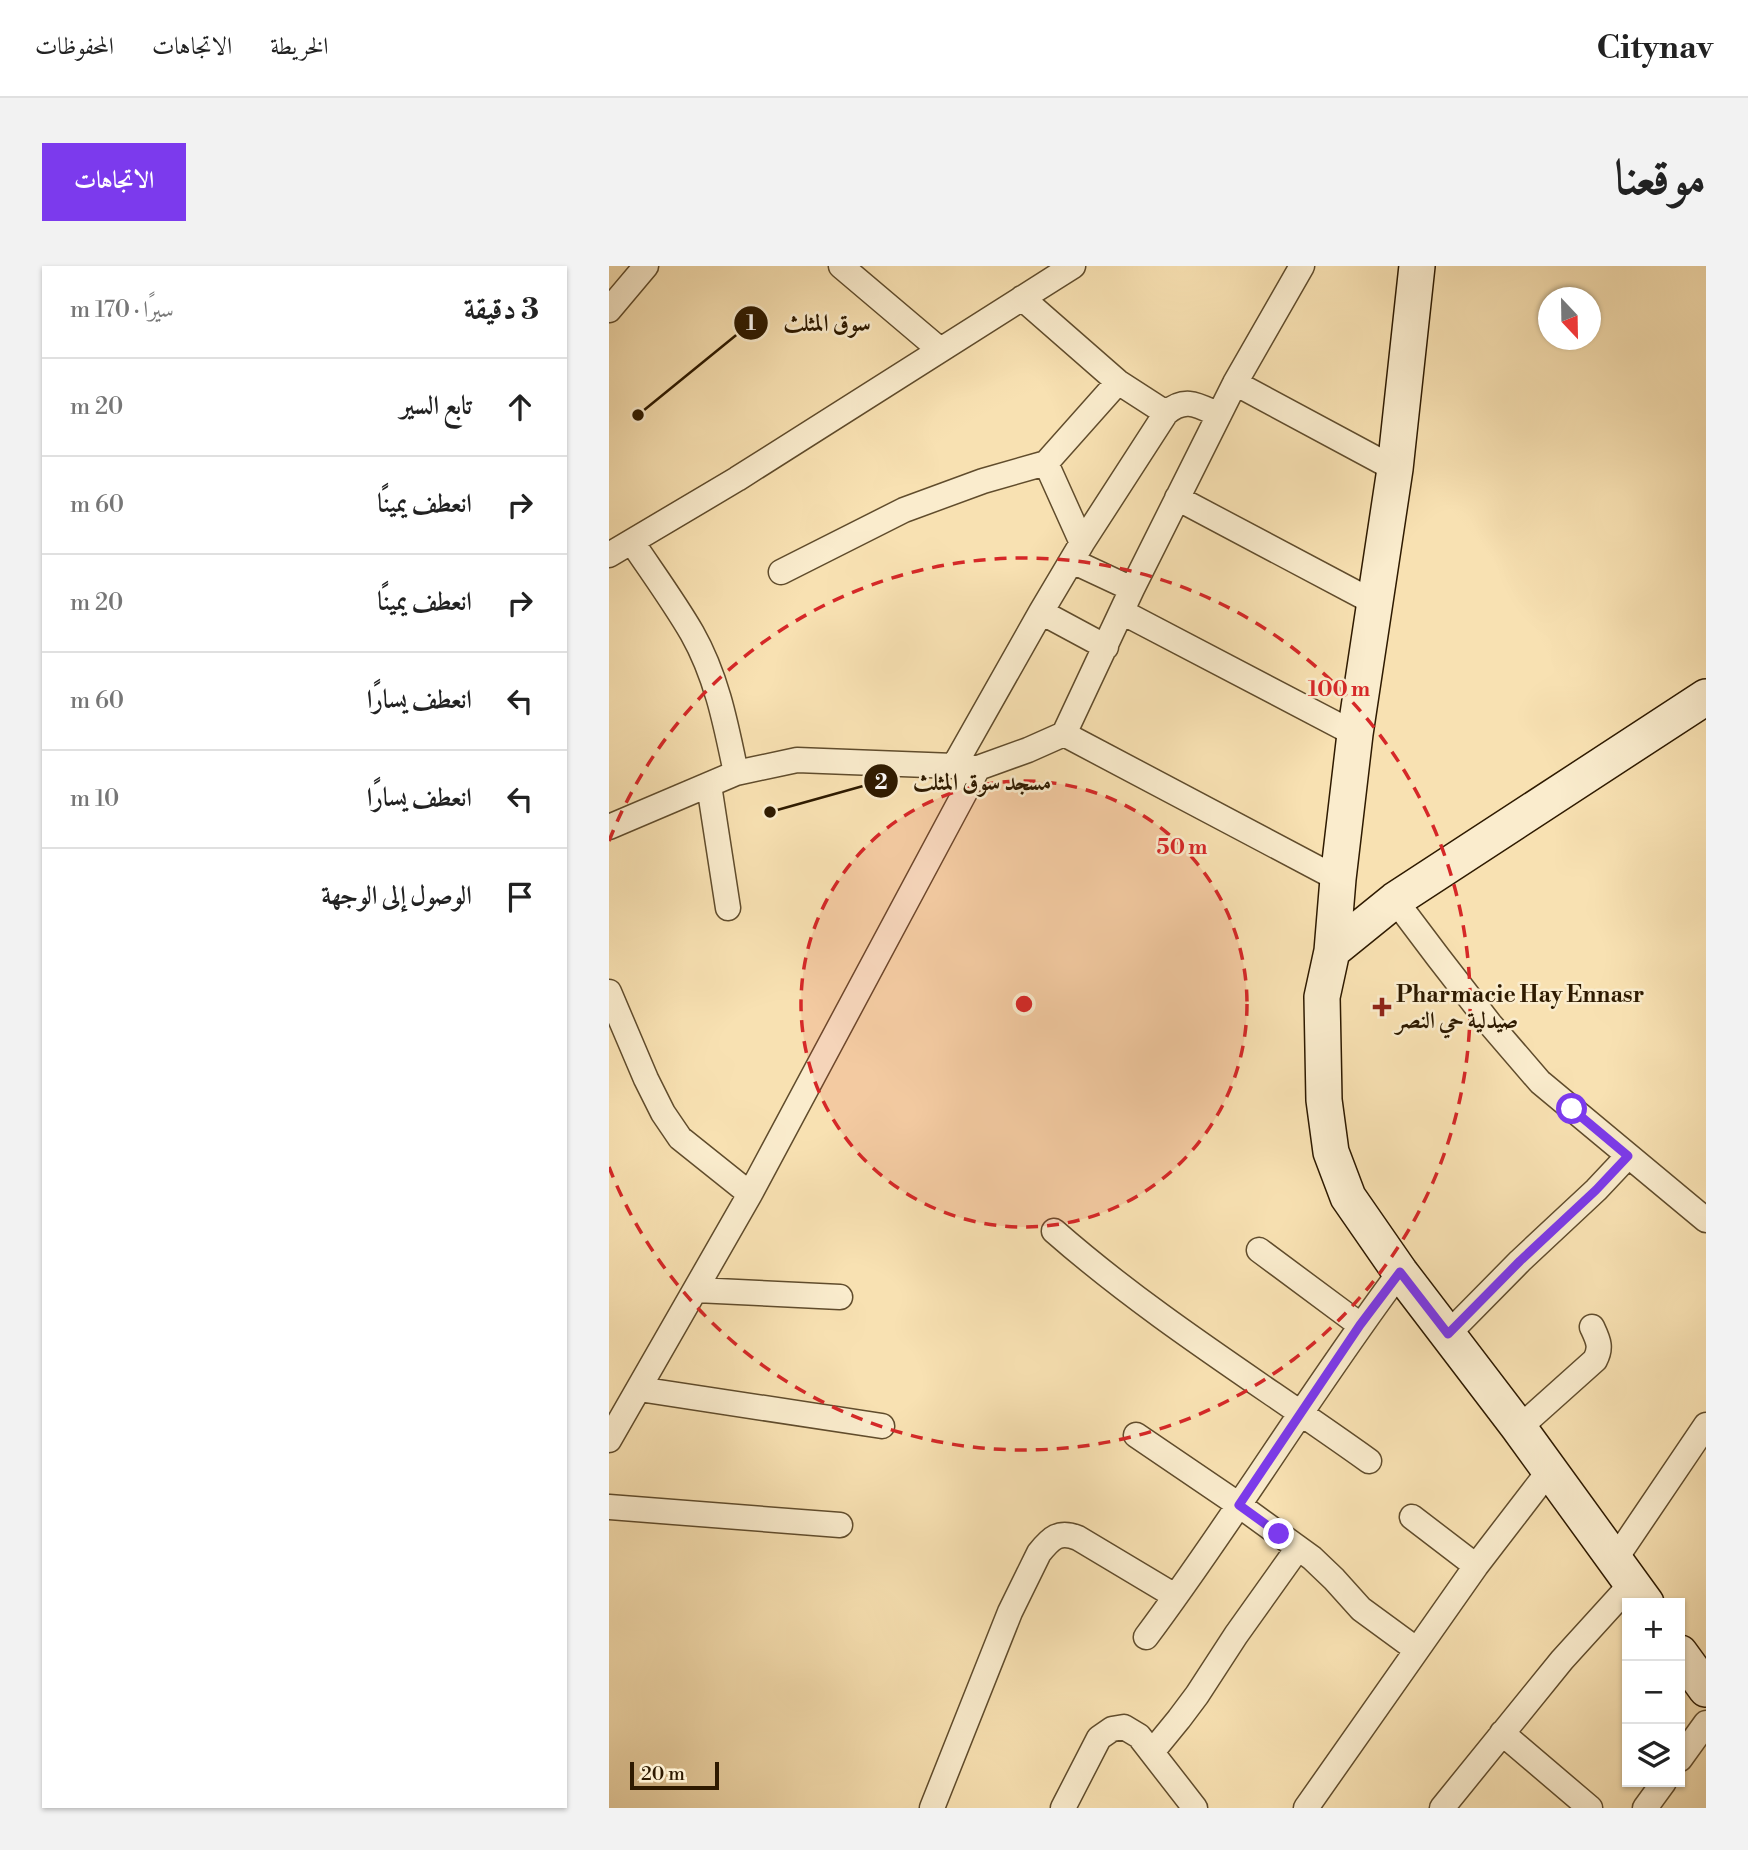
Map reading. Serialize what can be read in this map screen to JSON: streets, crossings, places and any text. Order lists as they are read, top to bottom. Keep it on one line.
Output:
{"places":{"other":["سوق المثلث","مسجد سوق المثلث"],"health":["Pharmacie Hay Ennasr صيدلية حي النصر"]},"scale_bar":"20 m","north":"bottom","page":{"header":"Citynav","nav":["الخريطة","الاتجاهات","المحفوظات"],"title":"موقعنا","buttons":"الاتجاهات","heading":["3 دقيقة","سيرًا · 170 m"],"list":[["تابع السير","20 m"],["انعطف يمينًا","60 m"],["انعطف يمينًا","20 m"],["انعطف يسارًا","60 m"],["انعطف يسارًا","10 m"],"الوصول إلى الوجهة"],"map_buttons":["+","−"],"scale":"20 m"},"rings":["100 m","50 m"]}
